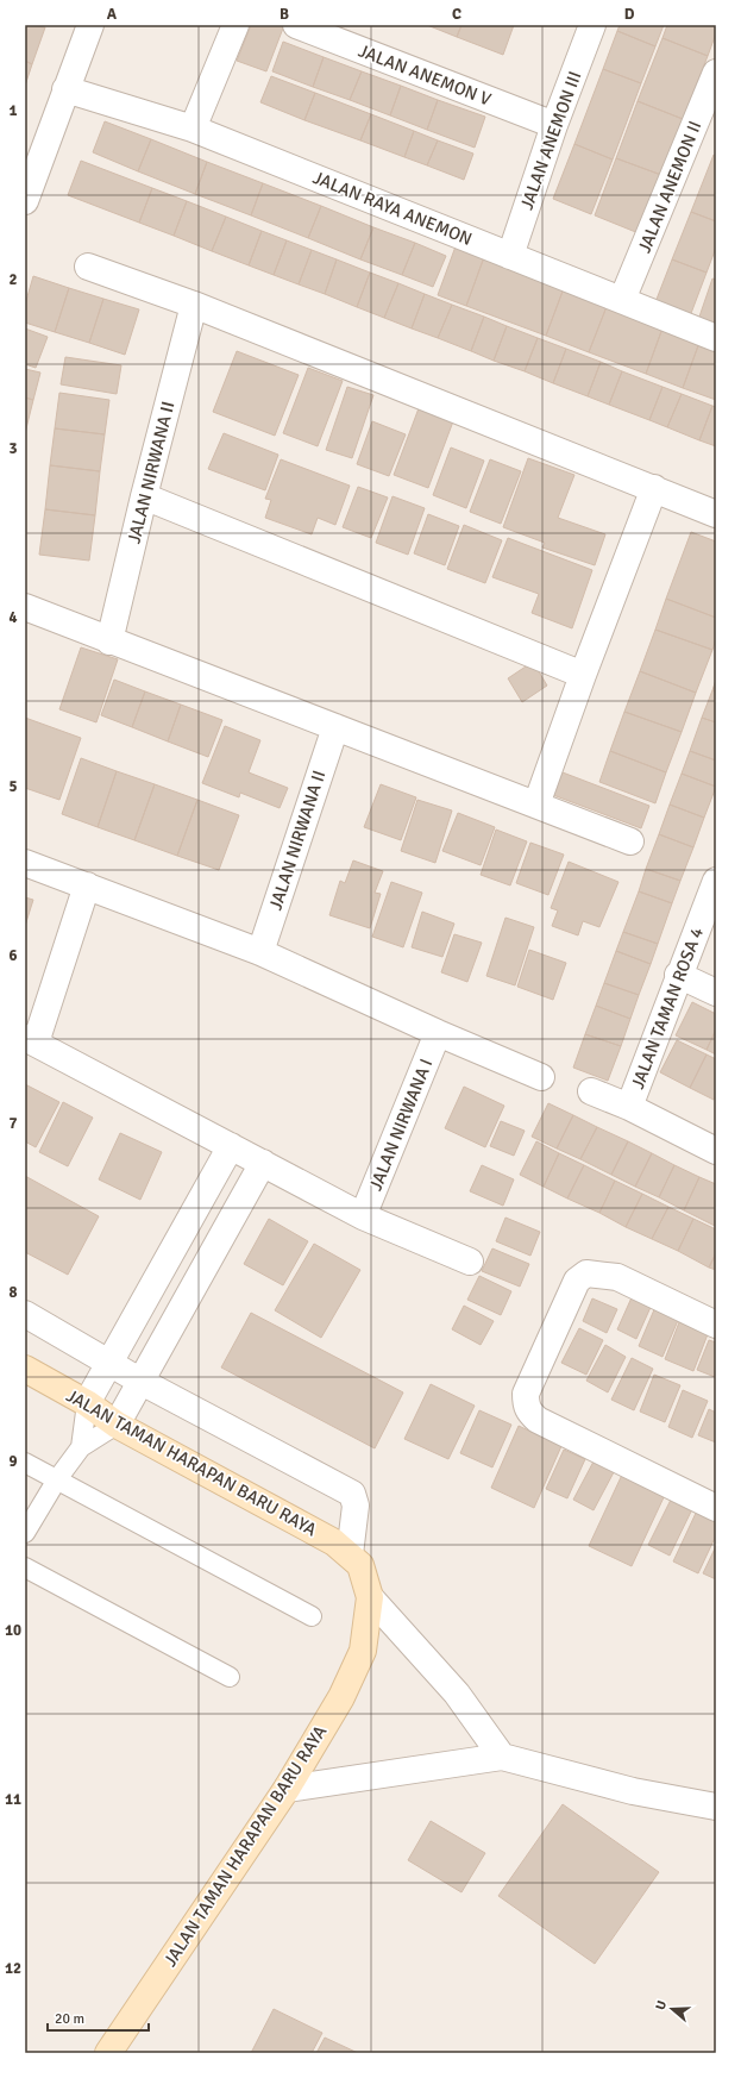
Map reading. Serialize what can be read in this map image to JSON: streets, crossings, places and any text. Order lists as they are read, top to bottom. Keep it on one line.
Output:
{"streets":{"street":["JALAN ANEMON V","JALAN ANEMON III","JALAN ANEMON II","JALAN RAYA ANEMON","JALAN NIRWANA II","JALAN TAMAN ROSA 4","JALAN NIRWANA I","JALAN TAMAN HARAPAN BARU RAYA"]},"crossings":[["JALAN ANEMON V","JALAN ANEMON III"],["JALAN ANEMON III","JALAN RAYA ANEMON"],["JALAN ANEMON II","JALAN RAYA ANEMON"]],"scale_bar":"20 m","north":"left","grid":{"columns":["A","B","C","D"],"rows":["1","2","3","4","5","6","7","8","9","10","11","12"]}}
